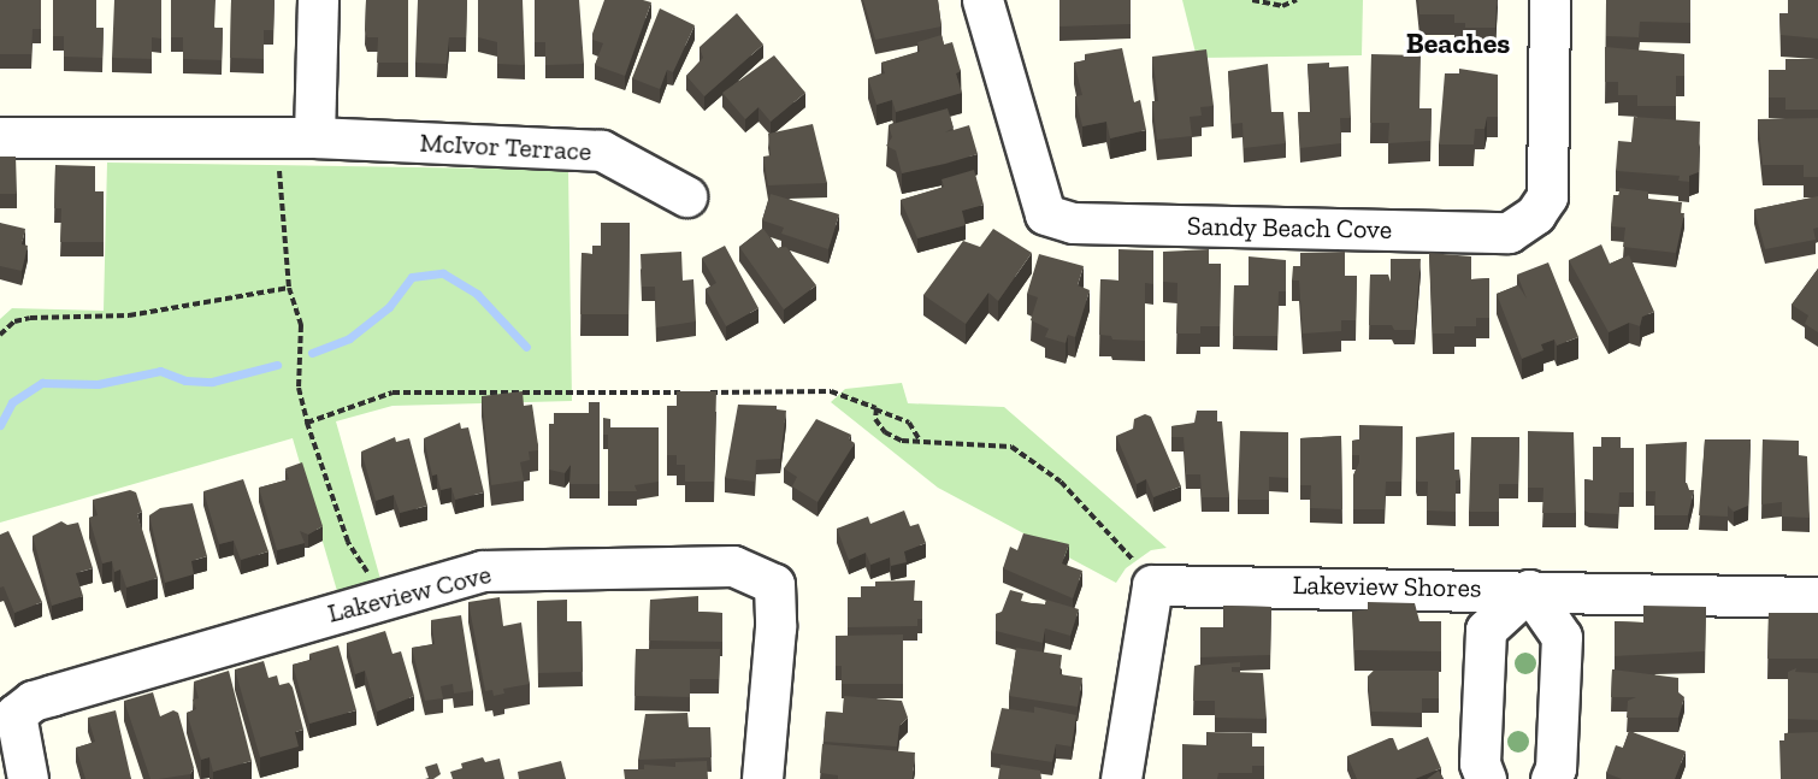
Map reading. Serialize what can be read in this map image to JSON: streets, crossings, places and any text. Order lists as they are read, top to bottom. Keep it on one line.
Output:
{"streets":{"street":["McIvor Terrace","Sandy Beach Cove","Lakeview Shores","Lakeview Cove"]},"districts":["Beaches"]}
